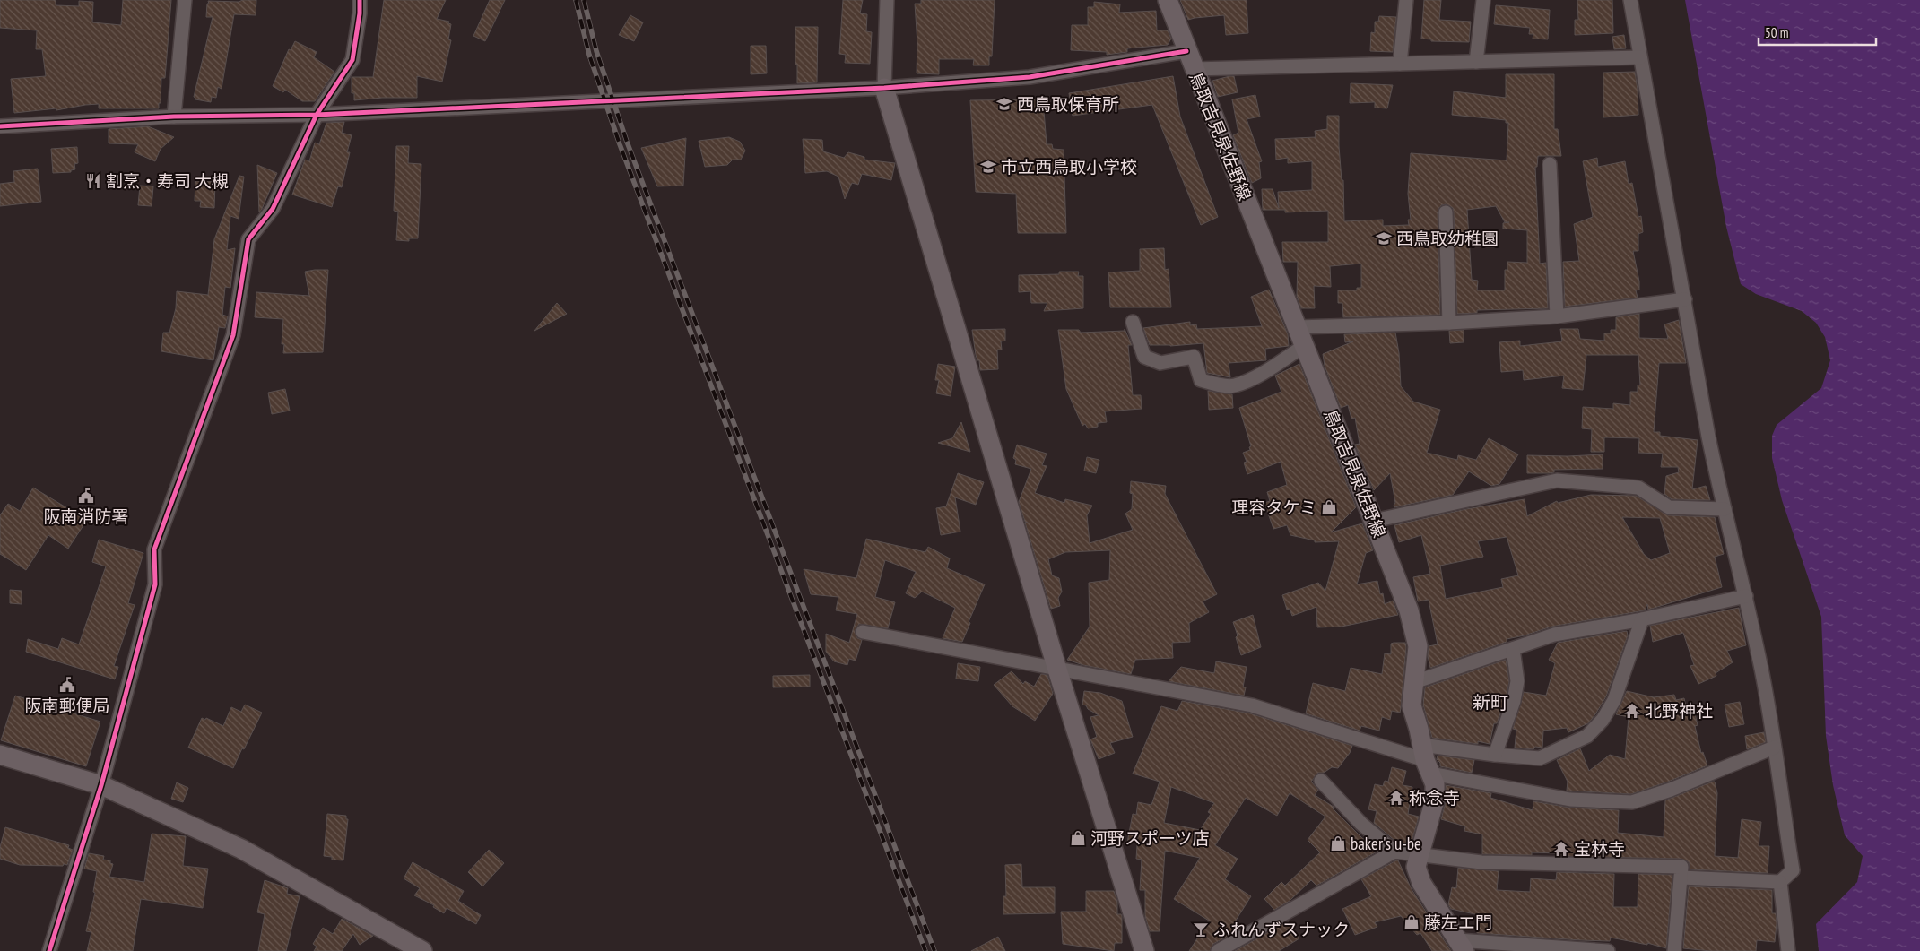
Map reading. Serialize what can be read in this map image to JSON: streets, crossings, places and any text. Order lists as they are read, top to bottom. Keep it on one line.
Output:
{"streets":{"street":["鳥取吉見泉佐野線"]},"districts":["新町"],"places":{"school or university":["西鳥取保育所","市立西鳥取小学校","西鳥取幼稚園"],"restaurant":["割烹・寿司 大槻"],"public building":["阪南消防署","阪南郵便局"],"shop":["理容タケミ","河野スポーツ店","baker's u-be","藤左エ門"],"temple":["北野神社","称念寺","宝林寺"],"bar":["ふれんずスナック"]},"scale_bar":"50 m"}
